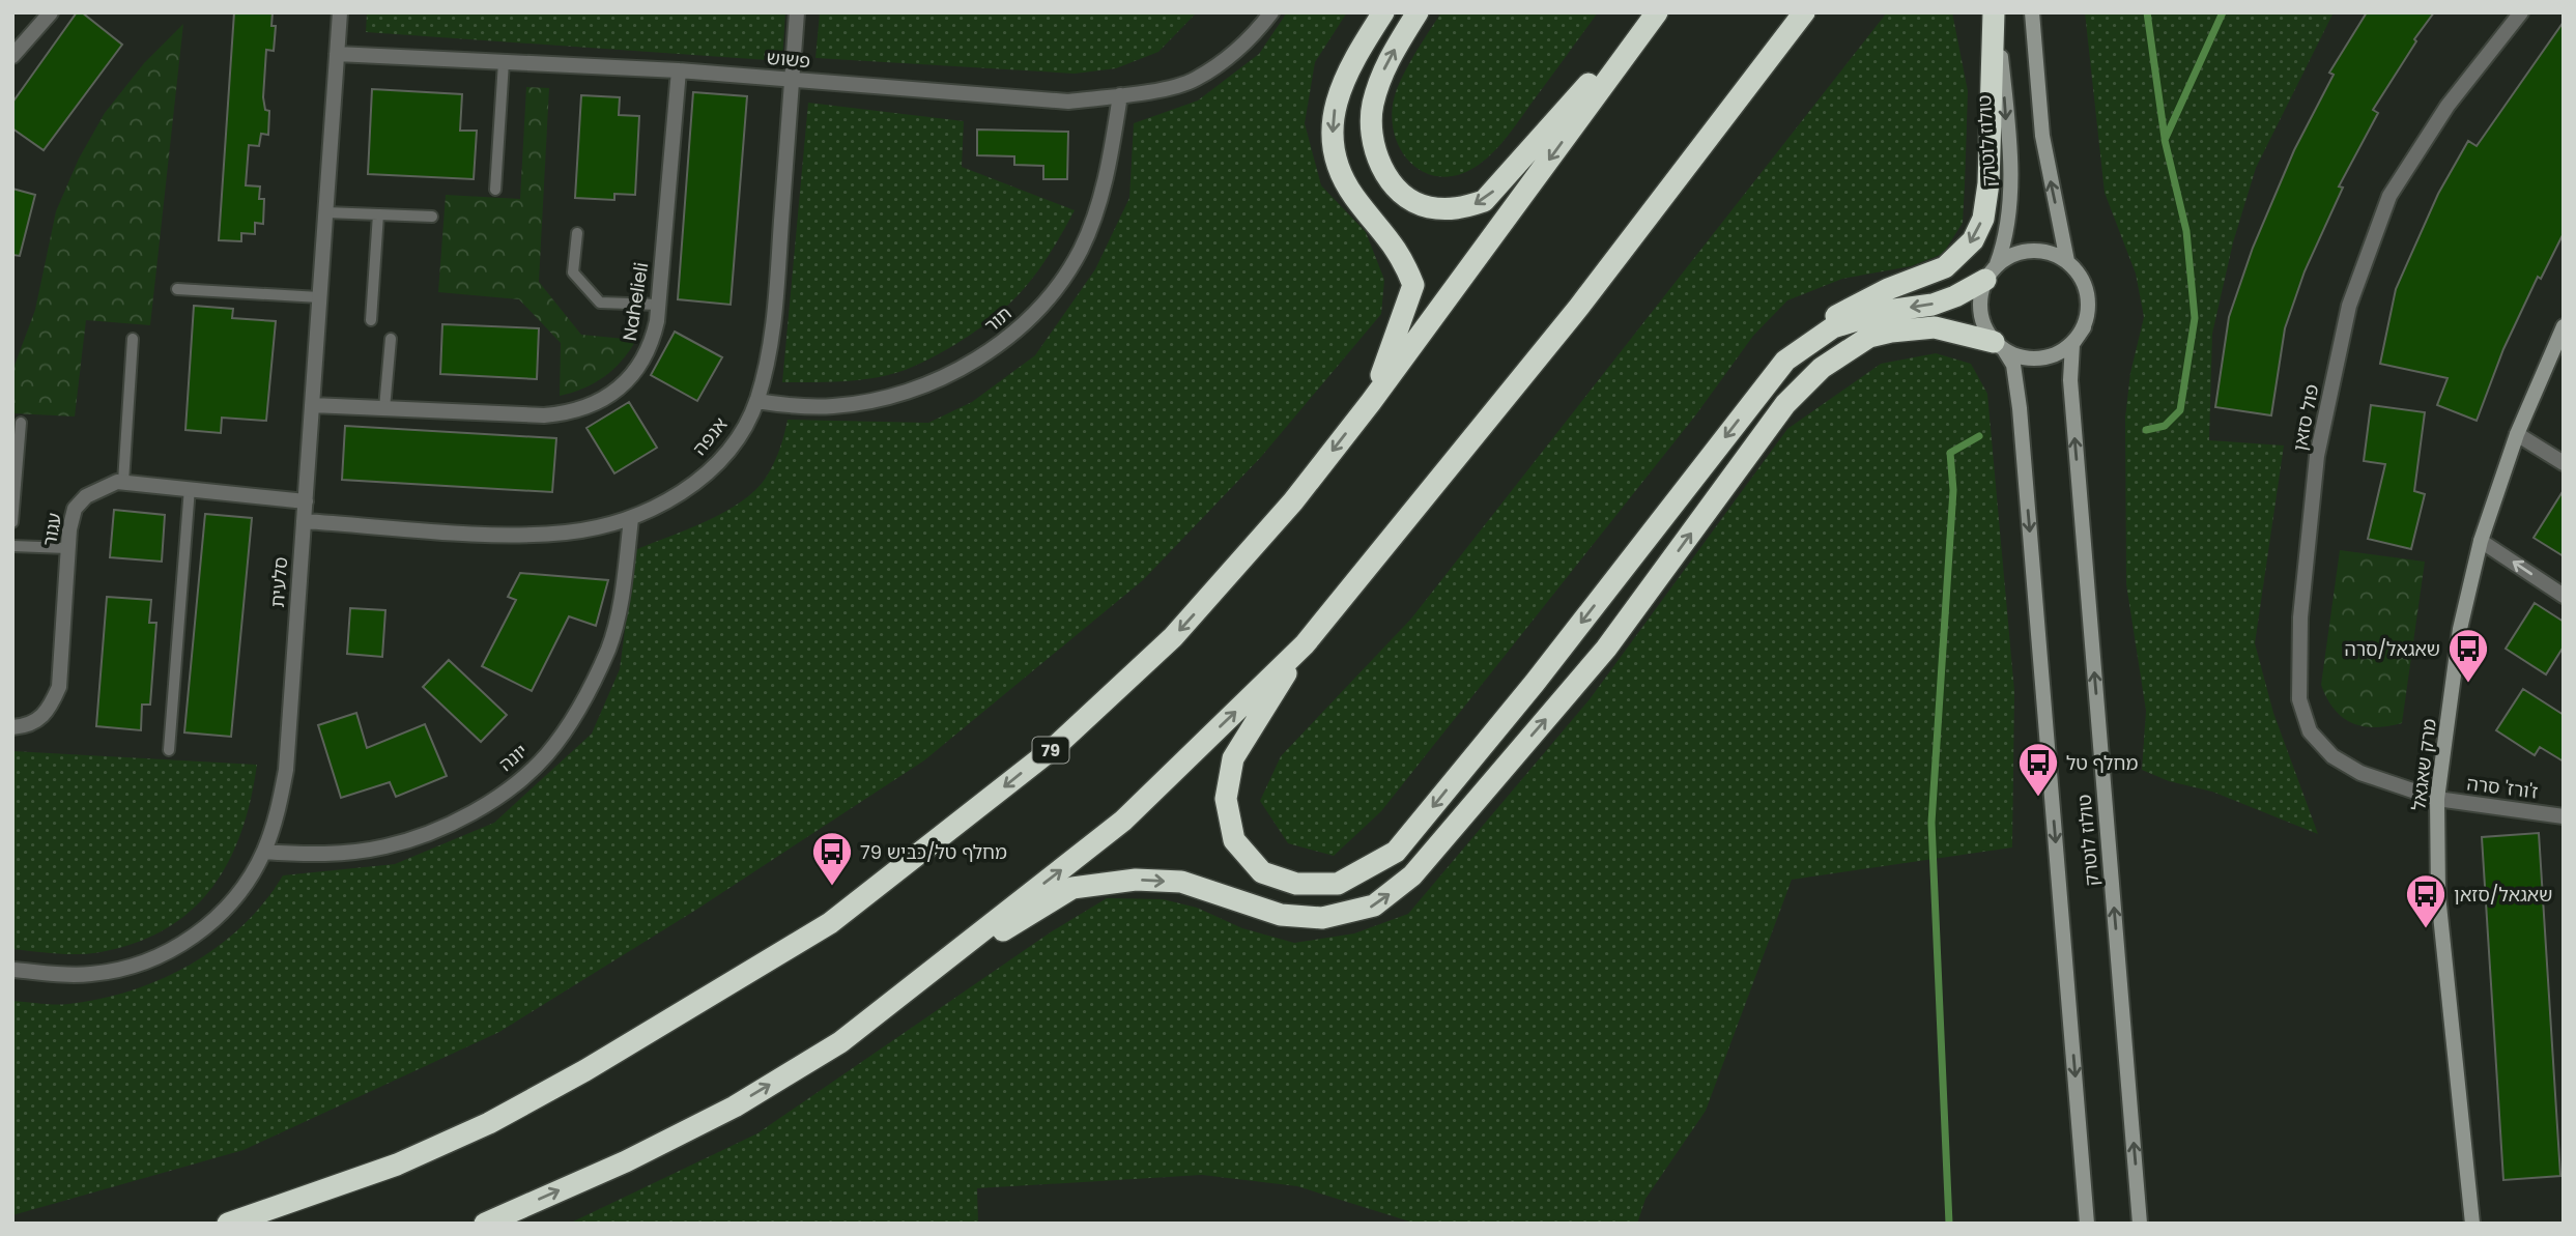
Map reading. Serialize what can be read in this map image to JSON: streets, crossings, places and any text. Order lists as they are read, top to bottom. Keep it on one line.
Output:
{"streets":{"highway":["79"],"main road":["טולוז לוטרק","מרק שאגאל"],"street":["פשוש","Nahelieli","תור","פול סזאן","אנפה","עגור","סלעית","יונה","ז'ורז' סרה"]},"crossings":[["פשוש","Nahelieli"],["פשוש","תור"],["פשוש","אנפה"],["פשוש","סלעית"],["Nahelieli","סלעית"],["תור","אנפה"],["פול סזאן","מרק שאגאל"],["פול סזאן","ז'ורז' סרה"],["אנפה","סלעית"],["אנפה","יונה"],["עגור","סלעית"],["סלעית","יונה"],["מרק שאגאל","ז'ורז' סרה"]],"places":{"bus stop":["שאגאל/סרה","מחלף טל","מחלף טל/כביש 79","שאגאל/סזאן"]}}
